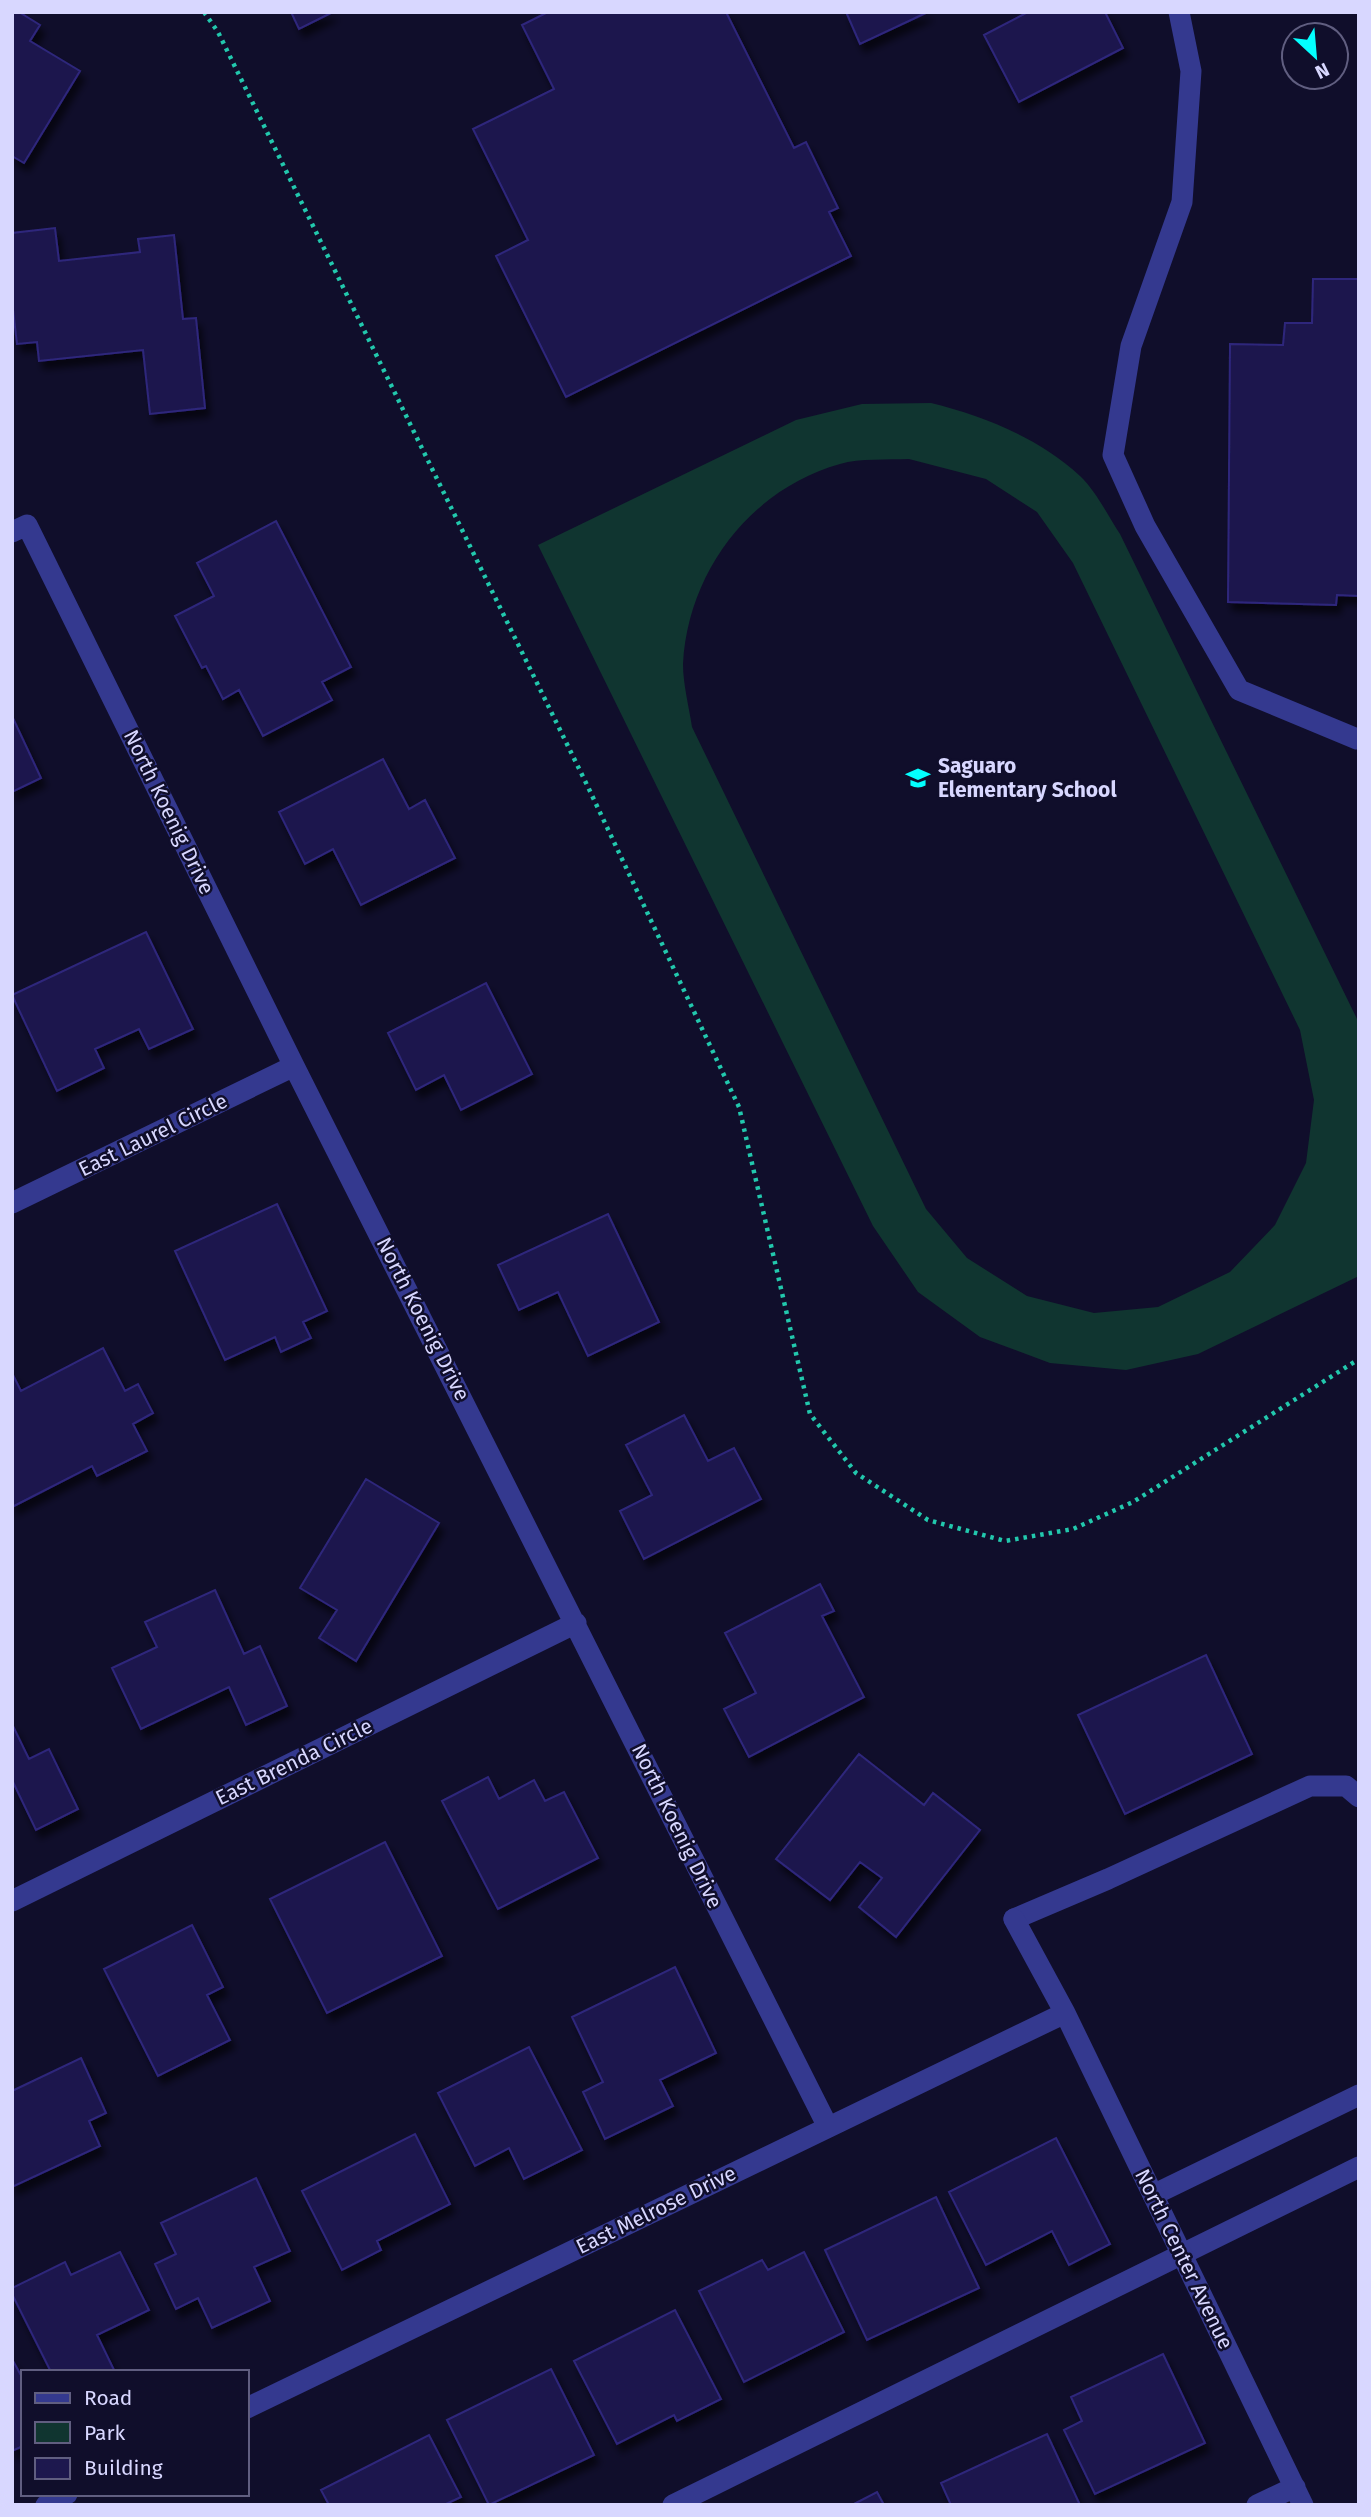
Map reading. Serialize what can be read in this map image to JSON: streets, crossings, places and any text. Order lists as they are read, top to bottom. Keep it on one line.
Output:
{"streets":{"street":["North Koenig Drive","East Laurel Circle","East Brenda Circle","East Melrose Drive","North Center Avenue"]},"crossings":[["North Koenig Drive","East Laurel Circle"],["North Koenig Drive","East Brenda Circle"],["North Koenig Drive","East Melrose Drive"],["East Melrose Drive","North Center Avenue"]],"places":{"school or university":["Saguaro Elementary School"]},"legend":["Road","Park","Building"],"north":"bottom right"}
